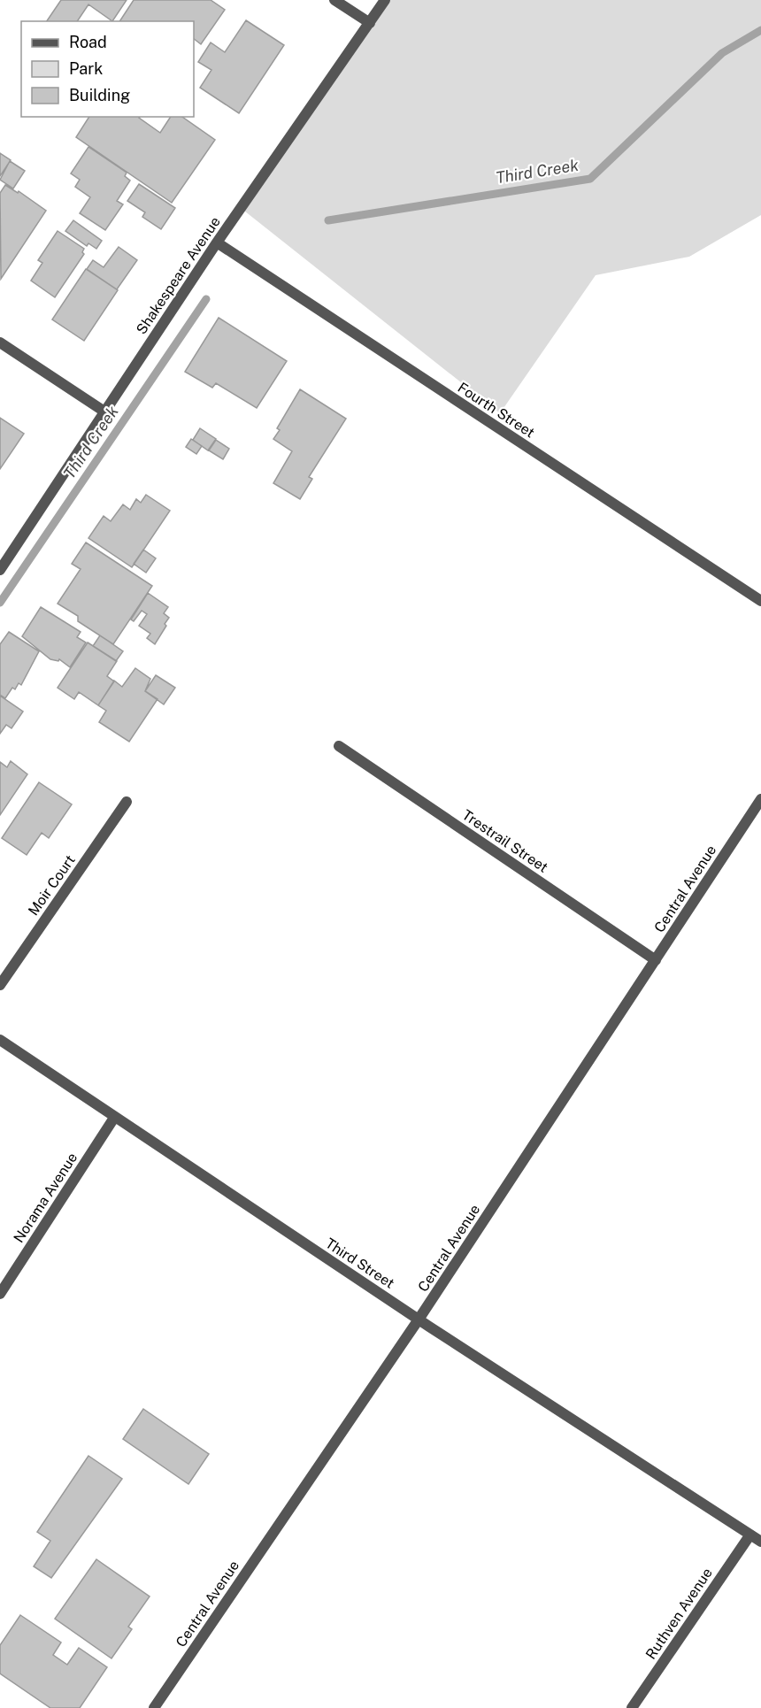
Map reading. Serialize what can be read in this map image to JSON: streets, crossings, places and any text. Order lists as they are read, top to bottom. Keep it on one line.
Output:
{"streets":{"street":["Shakespeare Avenue","Fourth Street","Trestrail Street","Moir Court","Central Avenue","Norama Avenue","Third Street","Ruthven Avenue"]},"crossings":[["Shakespeare Avenue","Fourth Street"],["Trestrail Street","Central Avenue"],["Central Avenue","Third Street"],["Norama Avenue","Third Street"],["Third Street","Ruthven Avenue"]],"water":["Third Creek"],"legend":["Road","Park","Building"]}
